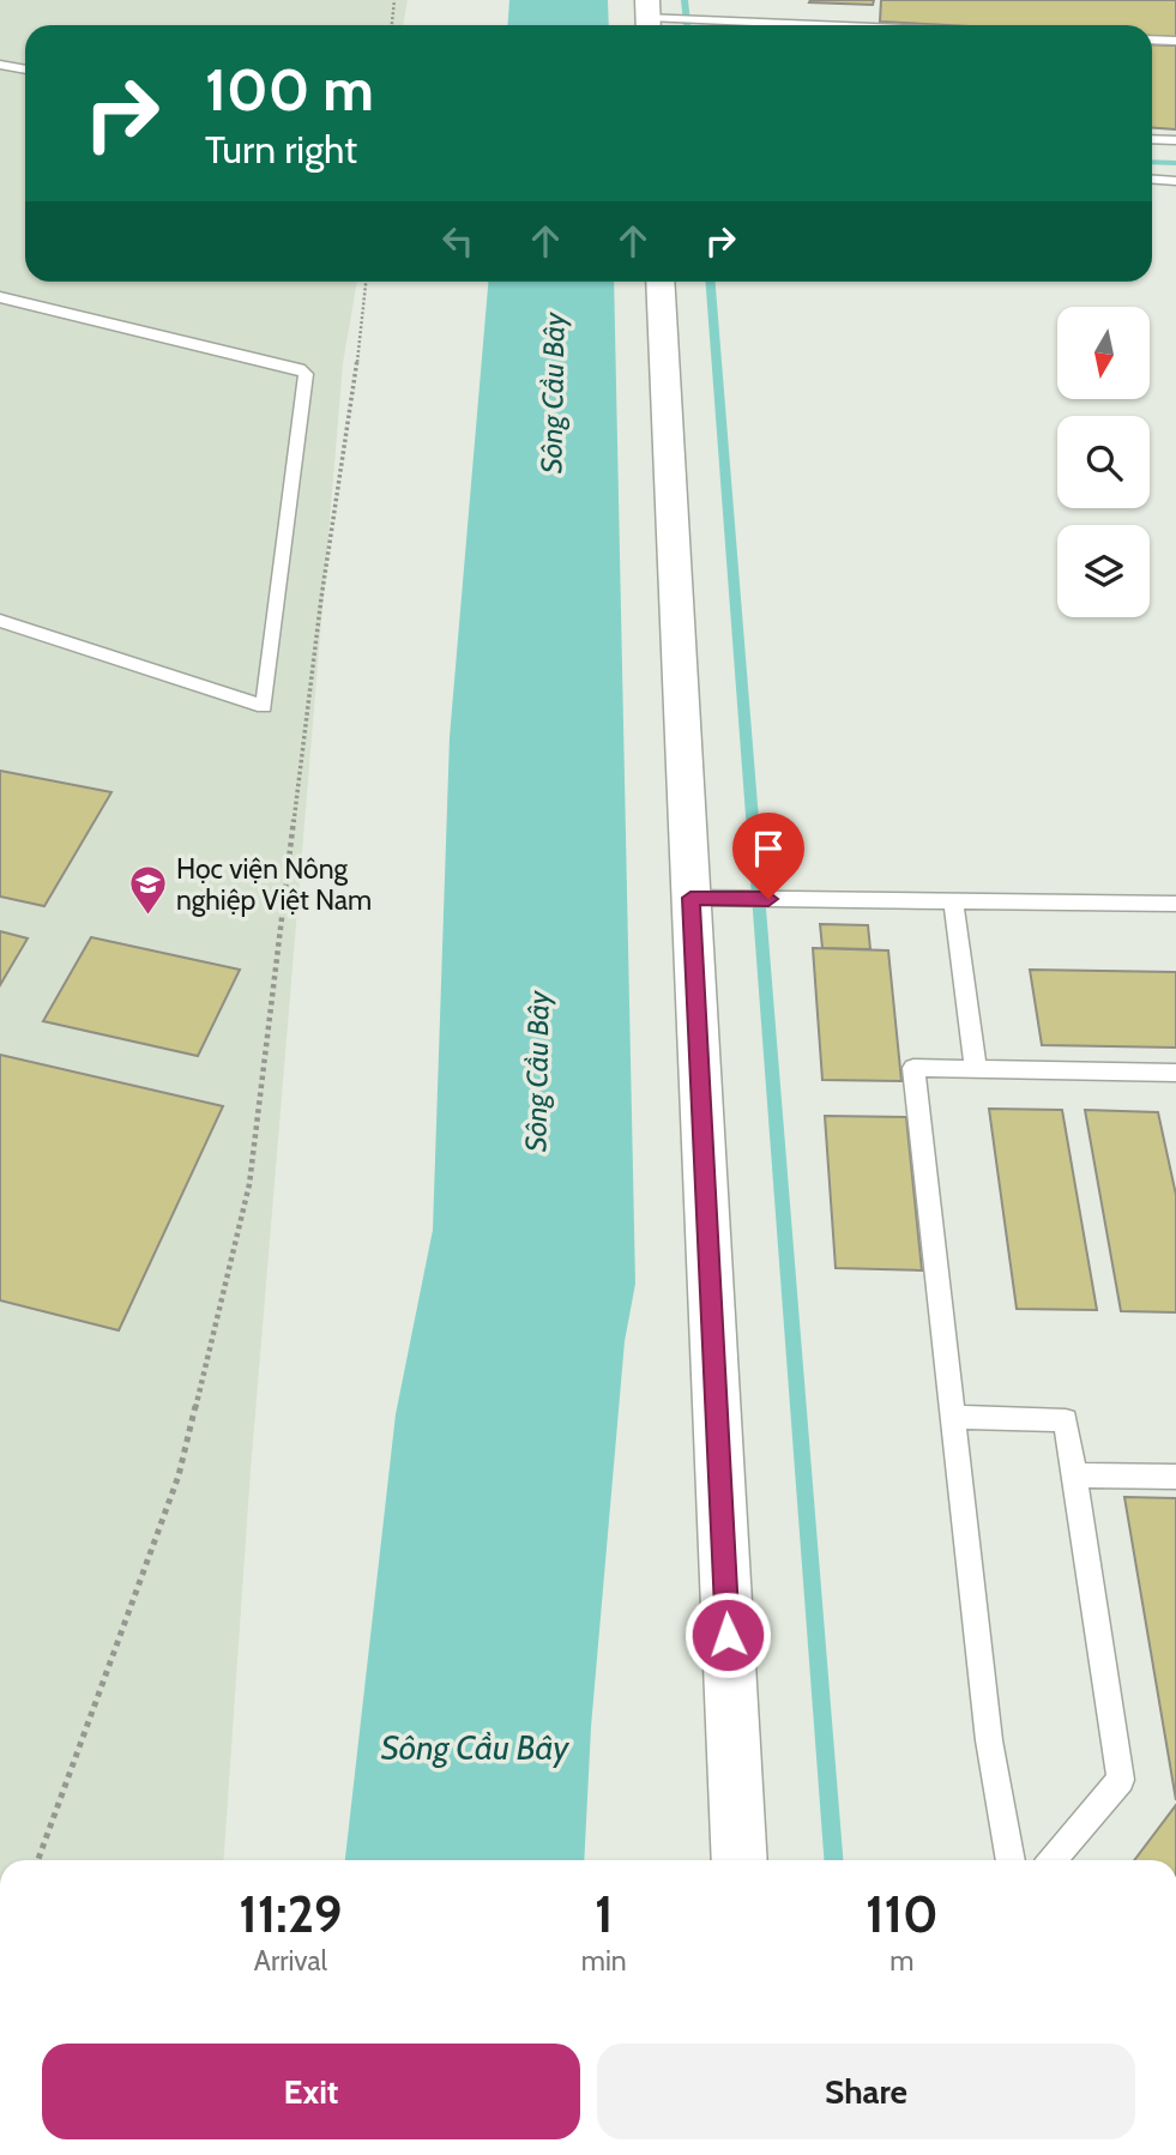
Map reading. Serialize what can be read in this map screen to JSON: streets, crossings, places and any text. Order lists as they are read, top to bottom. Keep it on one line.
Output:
{"water":["Sông Cầu Bây"],"places":{"school or university":["Học viện Nông nghiệp Việt Nam"]},"north":"bottom","page":{"turn":["100 m","Turn right"],"eta":["11:29","Arrival","1","min","110","m"],"buttons":["Exit","Share"]}}
